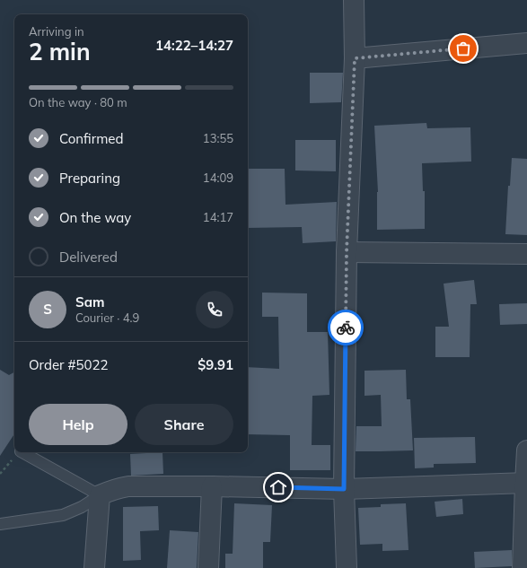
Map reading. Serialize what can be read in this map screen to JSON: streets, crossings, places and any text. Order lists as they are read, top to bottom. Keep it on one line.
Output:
{"page":{"heading":["2 min","Arriving in","14:22–14:27"],"panel":["Sam","Courier · 4.9","Order #5022","$9.91"],"bar":"On the way · 80 m","list":[["Confirmed","13:55"],["Preparing","14:09"],["On the way","14:17"],"Delivered"],"round":"S","buttons":["Help","Share"]}}
